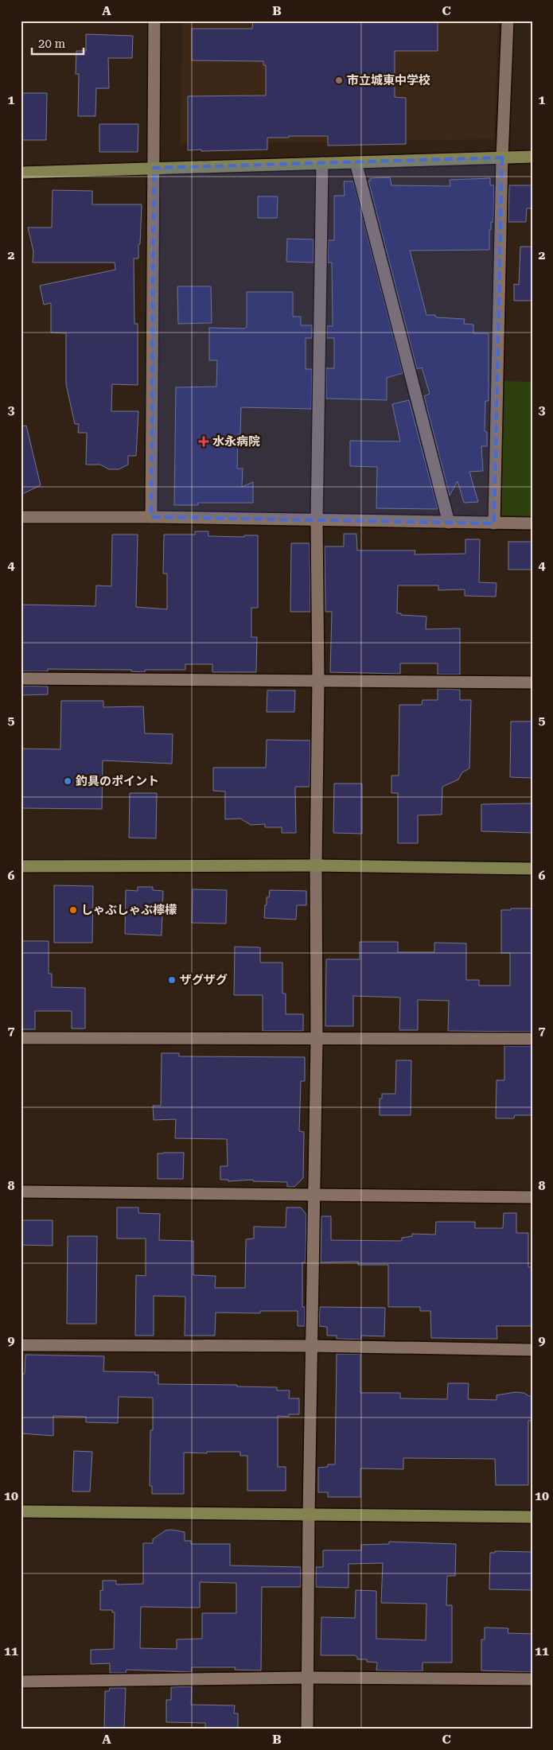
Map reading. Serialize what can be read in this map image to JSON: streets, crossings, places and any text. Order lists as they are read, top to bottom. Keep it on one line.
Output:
{"places":{"other":["市立城東中学校","釣具のポイント","しゃぶしゃぶ檸檬","ザグザグ"],"health":["水永病院"]},"scale_bar":"20 m","grid":{"columns":["A","B","C"],"rows":["1","2","3","4","5","6","7","8","9","10","11"]}}
